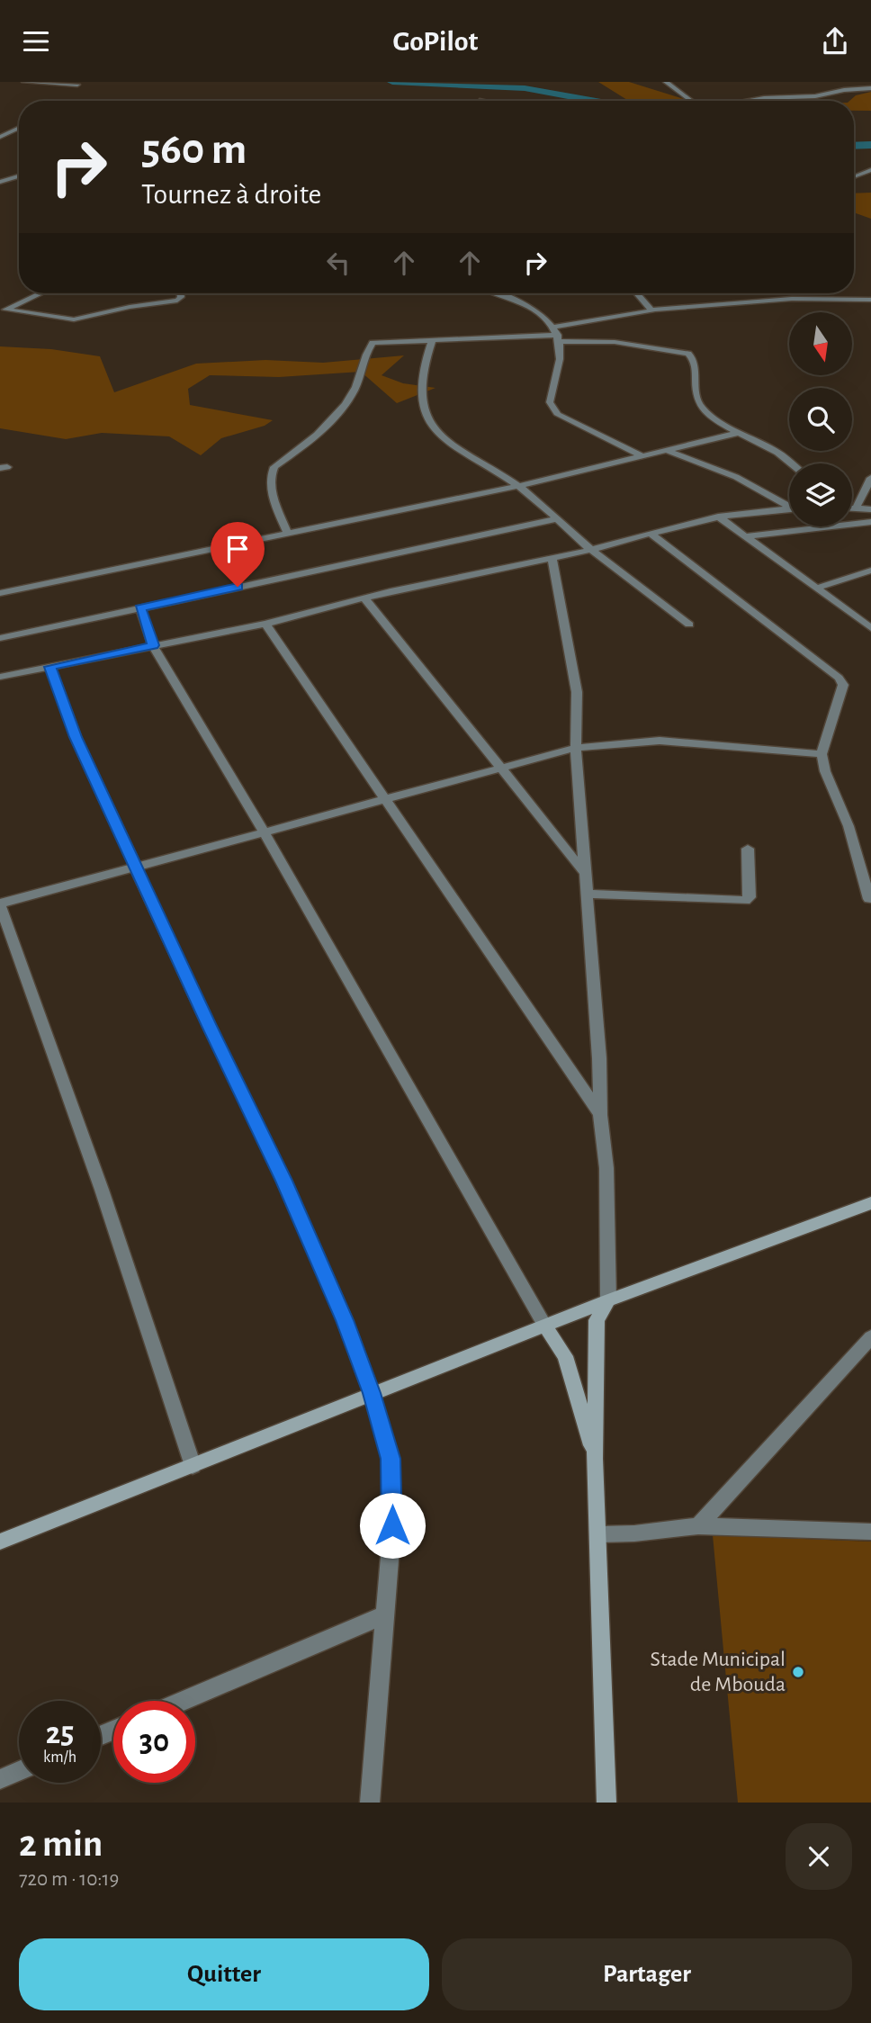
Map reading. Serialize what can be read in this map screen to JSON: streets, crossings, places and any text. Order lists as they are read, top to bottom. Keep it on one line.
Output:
{"places":["Stade Municipal de Mbouda"],"north":"bottom","page":{"header":"GoPilot","turn":["560 m","Tournez à droite"],"speed":"25 km/h","limit":"30","heading":["2 min","720 m · 10:19"],"buttons":["Quitter","Partager"]}}
